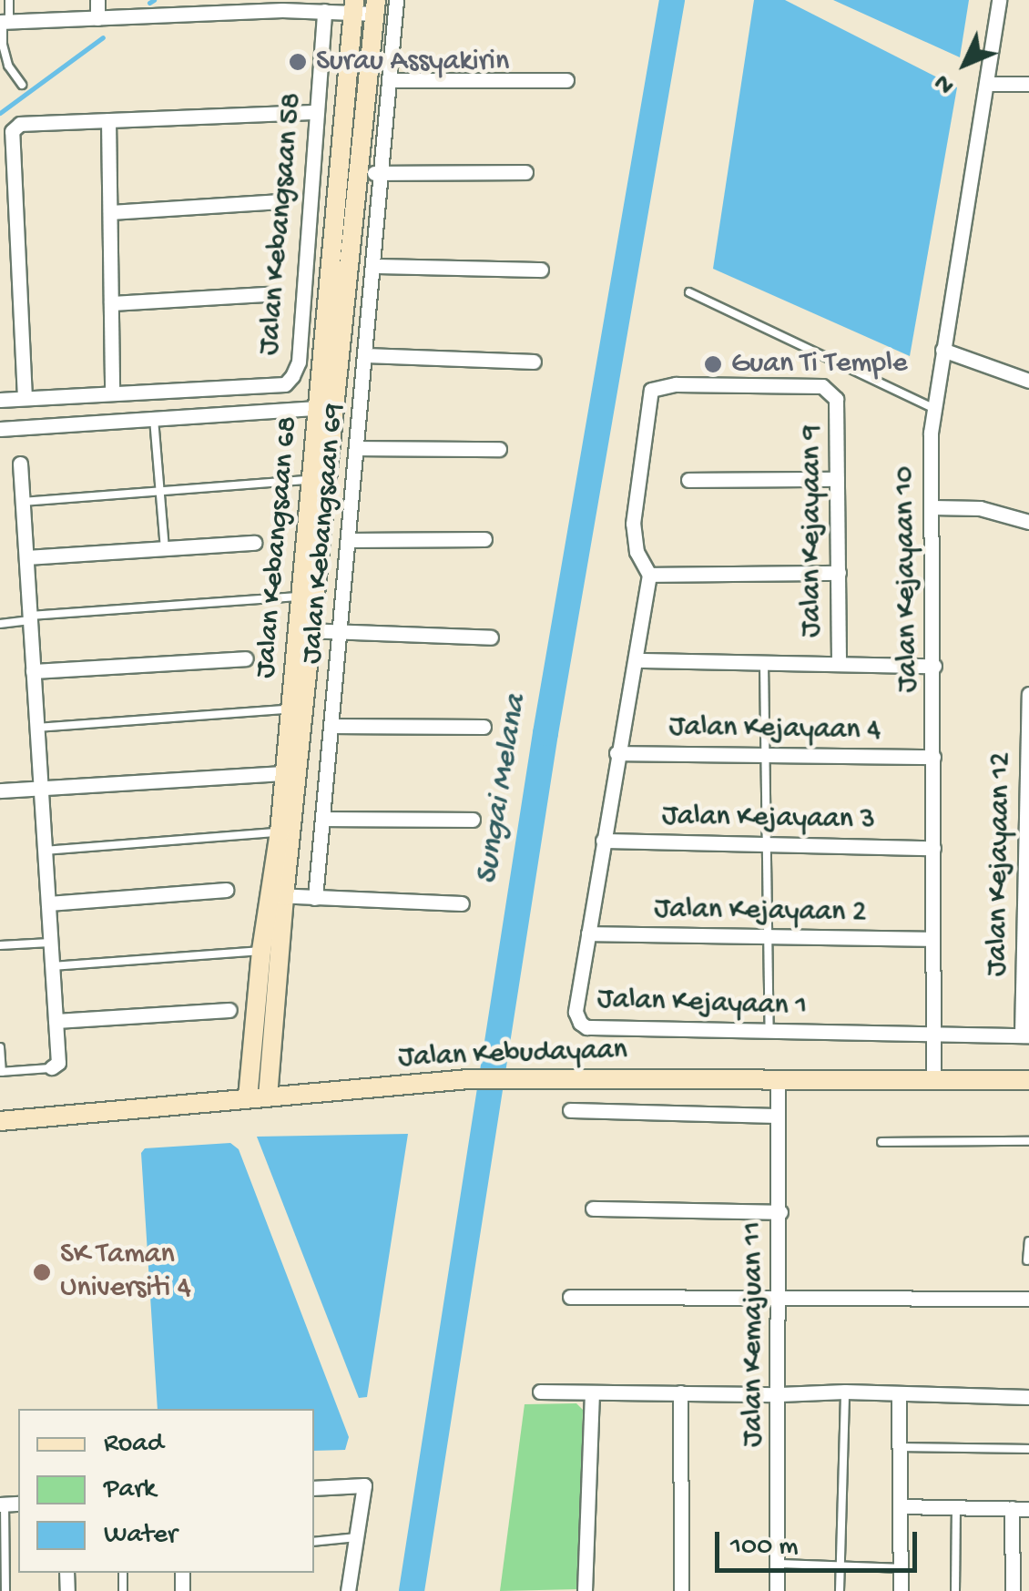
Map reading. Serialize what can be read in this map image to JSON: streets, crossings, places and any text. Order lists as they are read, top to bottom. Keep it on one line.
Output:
{"streets":{"street":["Jalan Kebangsaan 58","Jalan Kejayaan 9","Jalan Kebangsaan 69","Jalan Kebangsaan 68","Jalan Kejayaan 10","Jalan Kejayaan 4","Jalan Kejayaan 3","Jalan Kejayaan 12","Jalan Kejayaan 2","Jalan Kejayaan 1","Jalan Kebudayaan","Jalan Kemajuan 11"]},"crossings":[["Jalan Kebangsaan 68","Jalan Kebudayaan"],["Jalan Kejayaan 10","Jalan Kejayaan 4"],["Jalan Kejayaan 10","Jalan Kejayaan 3"],["Jalan Kejayaan 10","Jalan Kejayaan 2"],["Jalan Kejayaan 10","Jalan Kejayaan 1"],["Jalan Kejayaan 10","Jalan Kebudayaan"],["Jalan Kejayaan 4","Jalan Kejayaan 1"],["Jalan Kejayaan 3","Jalan Kejayaan 1"],["Jalan Kejayaan 12","Jalan Kejayaan 1"],["Jalan Kejayaan 2","Jalan Kejayaan 1"],["Jalan Kebudayaan","Jalan Kemajuan 11"]],"water":["Sungai Melana"],"places":["Surau Assyakirin","Guan Ti Temple","SK Taman Universiti 4"],"legend":["Road","Park","Water"],"scale_bar":"100 m","north":"bottom left"}
